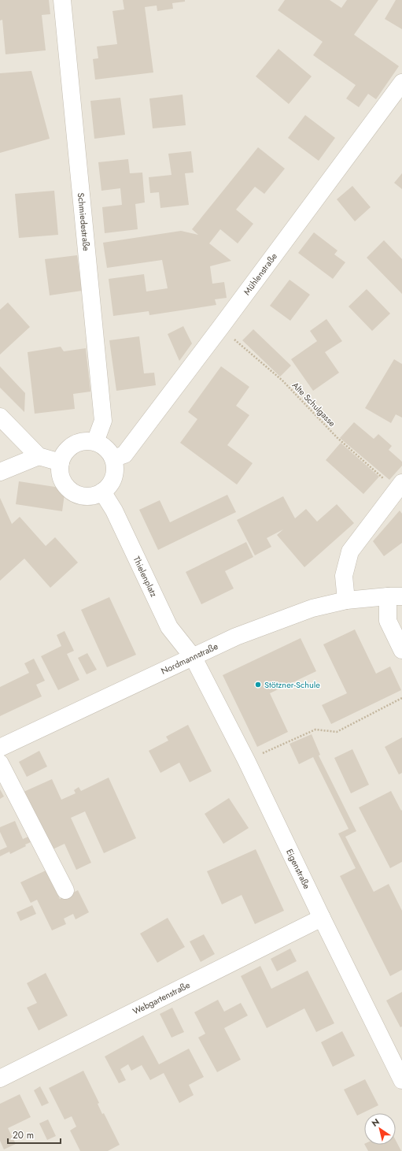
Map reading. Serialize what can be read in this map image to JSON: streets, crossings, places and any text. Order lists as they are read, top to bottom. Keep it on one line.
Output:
{"streets":{"street":["Schmiedestraße","Mühlenstraße","Thielenplatz","Nordmannstraße","Eigenstraße","Webgartenstraße"],"path":["Alte Schulgasse"]},"crossings":[["Schmiedestraße","Mühlenstraße"],["Schmiedestraße","Thielenplatz"],["Mühlenstraße","Alte Schulgasse"],["Mühlenstraße","Thielenplatz"],["Thielenplatz","Nordmannstraße"],["Thielenplatz","Eigenstraße"],["Nordmannstraße","Eigenstraße"],["Eigenstraße","Webgartenstraße"]],"places":["Stötzner-Schule"],"scale_bar":"20 m","north":"top left"}
